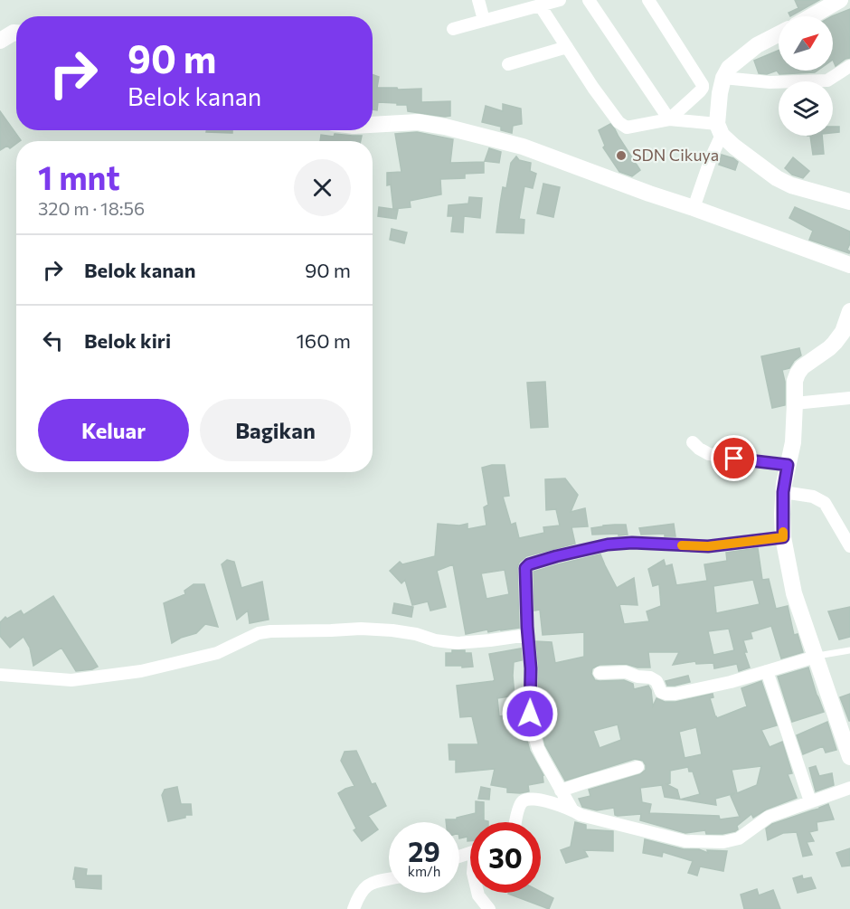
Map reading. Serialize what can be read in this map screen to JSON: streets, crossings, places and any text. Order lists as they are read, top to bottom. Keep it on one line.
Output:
{"places":["SDN Cikuya"],"north":"top right","page":{"turn":["90 m","Belok kanan"],"heading":["1 mnt","320 m · 18:56"],"list":[{"name":"Belok kanan","value":"90 m"},{"name":"Belok kiri","value":"160 m"}],"buttons":["Keluar","Bagikan"],"speed":"29 km/h","limit":"30"}}
